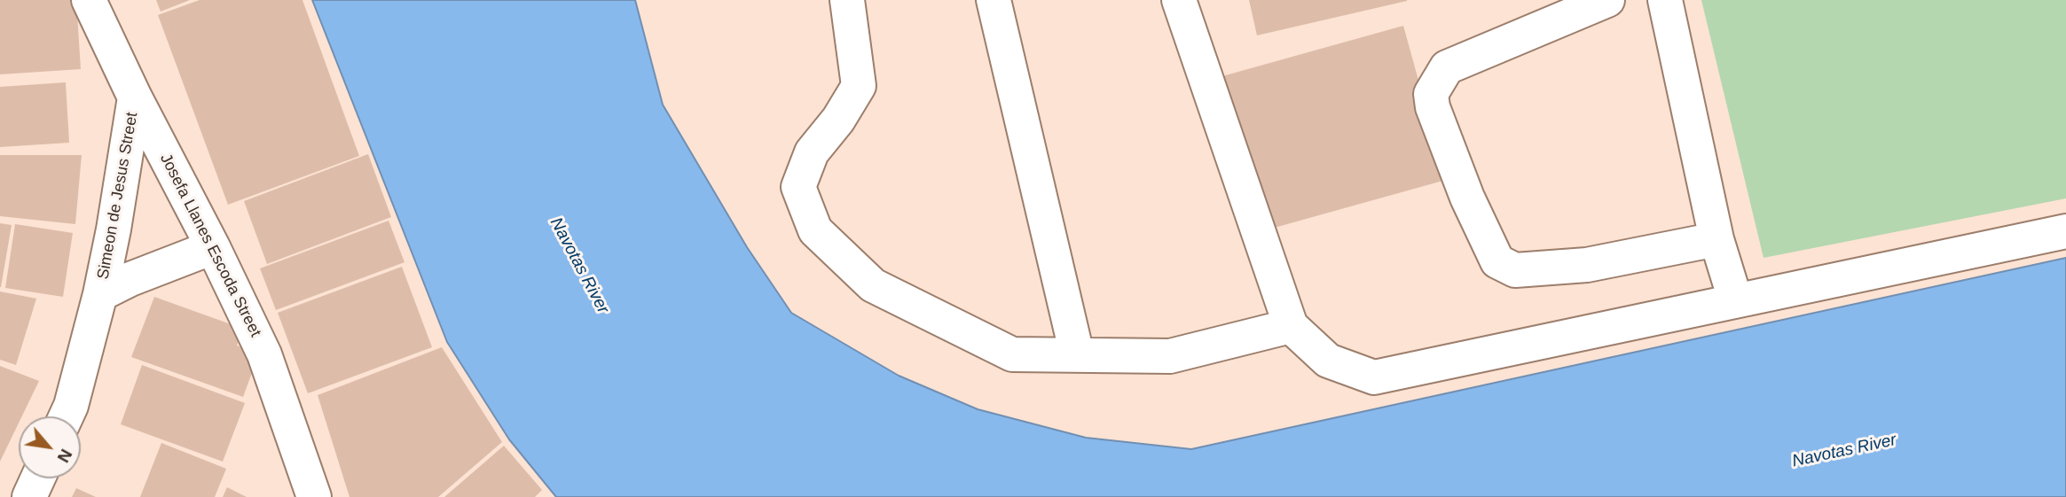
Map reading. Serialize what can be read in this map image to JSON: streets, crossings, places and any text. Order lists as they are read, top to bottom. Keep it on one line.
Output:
{"streets":{"street":["Simeon de Jesus Street","Josefa Llanes Escoda Street"]},"crossings":[["Simeon de Jesus Street","Josefa Llanes Escoda Street"]],"water":["Navotas River"],"north":"bottom right"}
